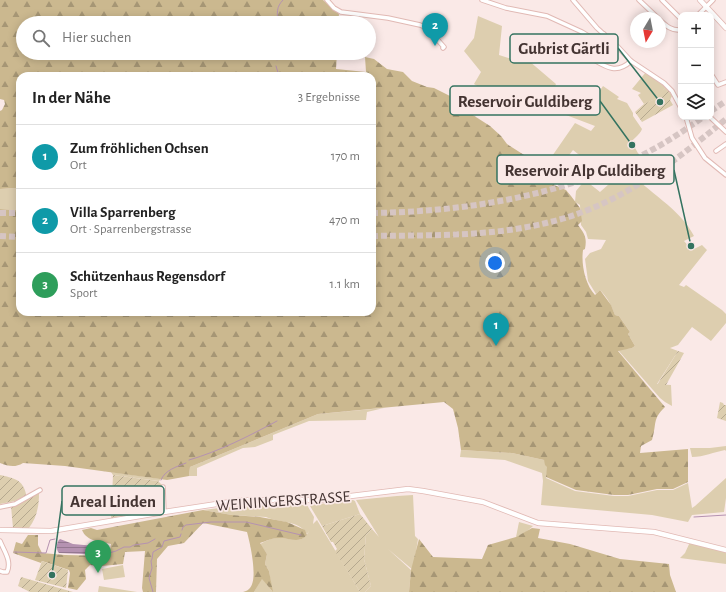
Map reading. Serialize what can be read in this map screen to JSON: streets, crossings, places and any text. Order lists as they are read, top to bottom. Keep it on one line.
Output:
{"streets":{"street":["WEININGERSTRASSE"]},"places":["Gubrist Gärtli","Reservoir Guldiberg","Reservoir Alp Guldiberg","Areal Linden"],"north":"bottom","page":{"map_buttons":["+","−"],"pins":["2","1","3"],"search":"Hier suchen","heading":["In der Nähe","3 Ergebnisse"],"list":[{"mark":"1","name":"Zum fröhlichen Ochsen","note":"Ort","value":"170 m"},{"mark":"2","name":"Villa Sparrenberg","note":"Ort · Sparrenbergstrasse","value":"470 m"},{"mark":"3","name":"Schützenhaus Regensdorf","note":"Sport","value":"1.1 km"}]}}
